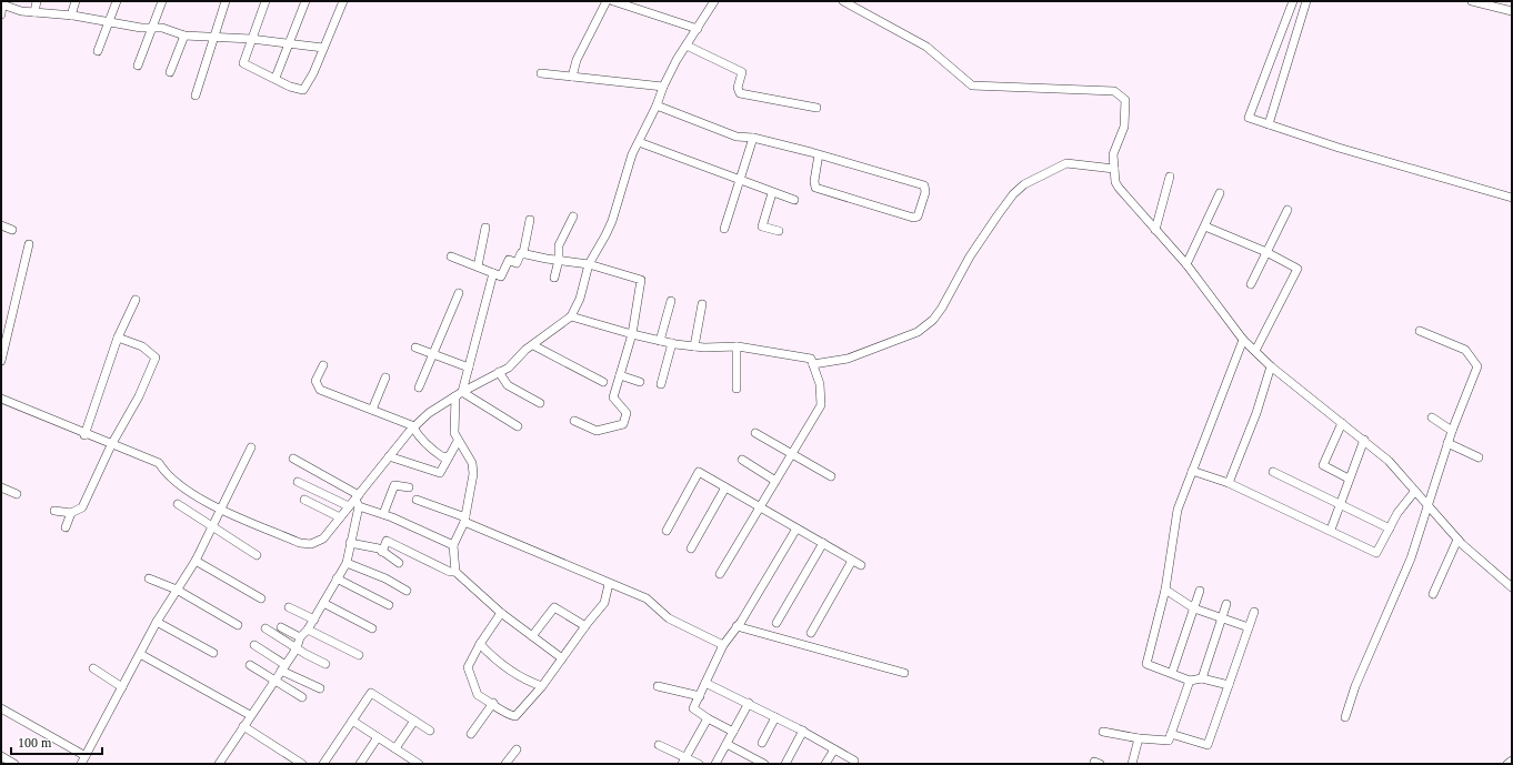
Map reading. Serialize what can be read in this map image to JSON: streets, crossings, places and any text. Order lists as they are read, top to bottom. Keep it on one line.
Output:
{"scale_bar":"100 m"}
